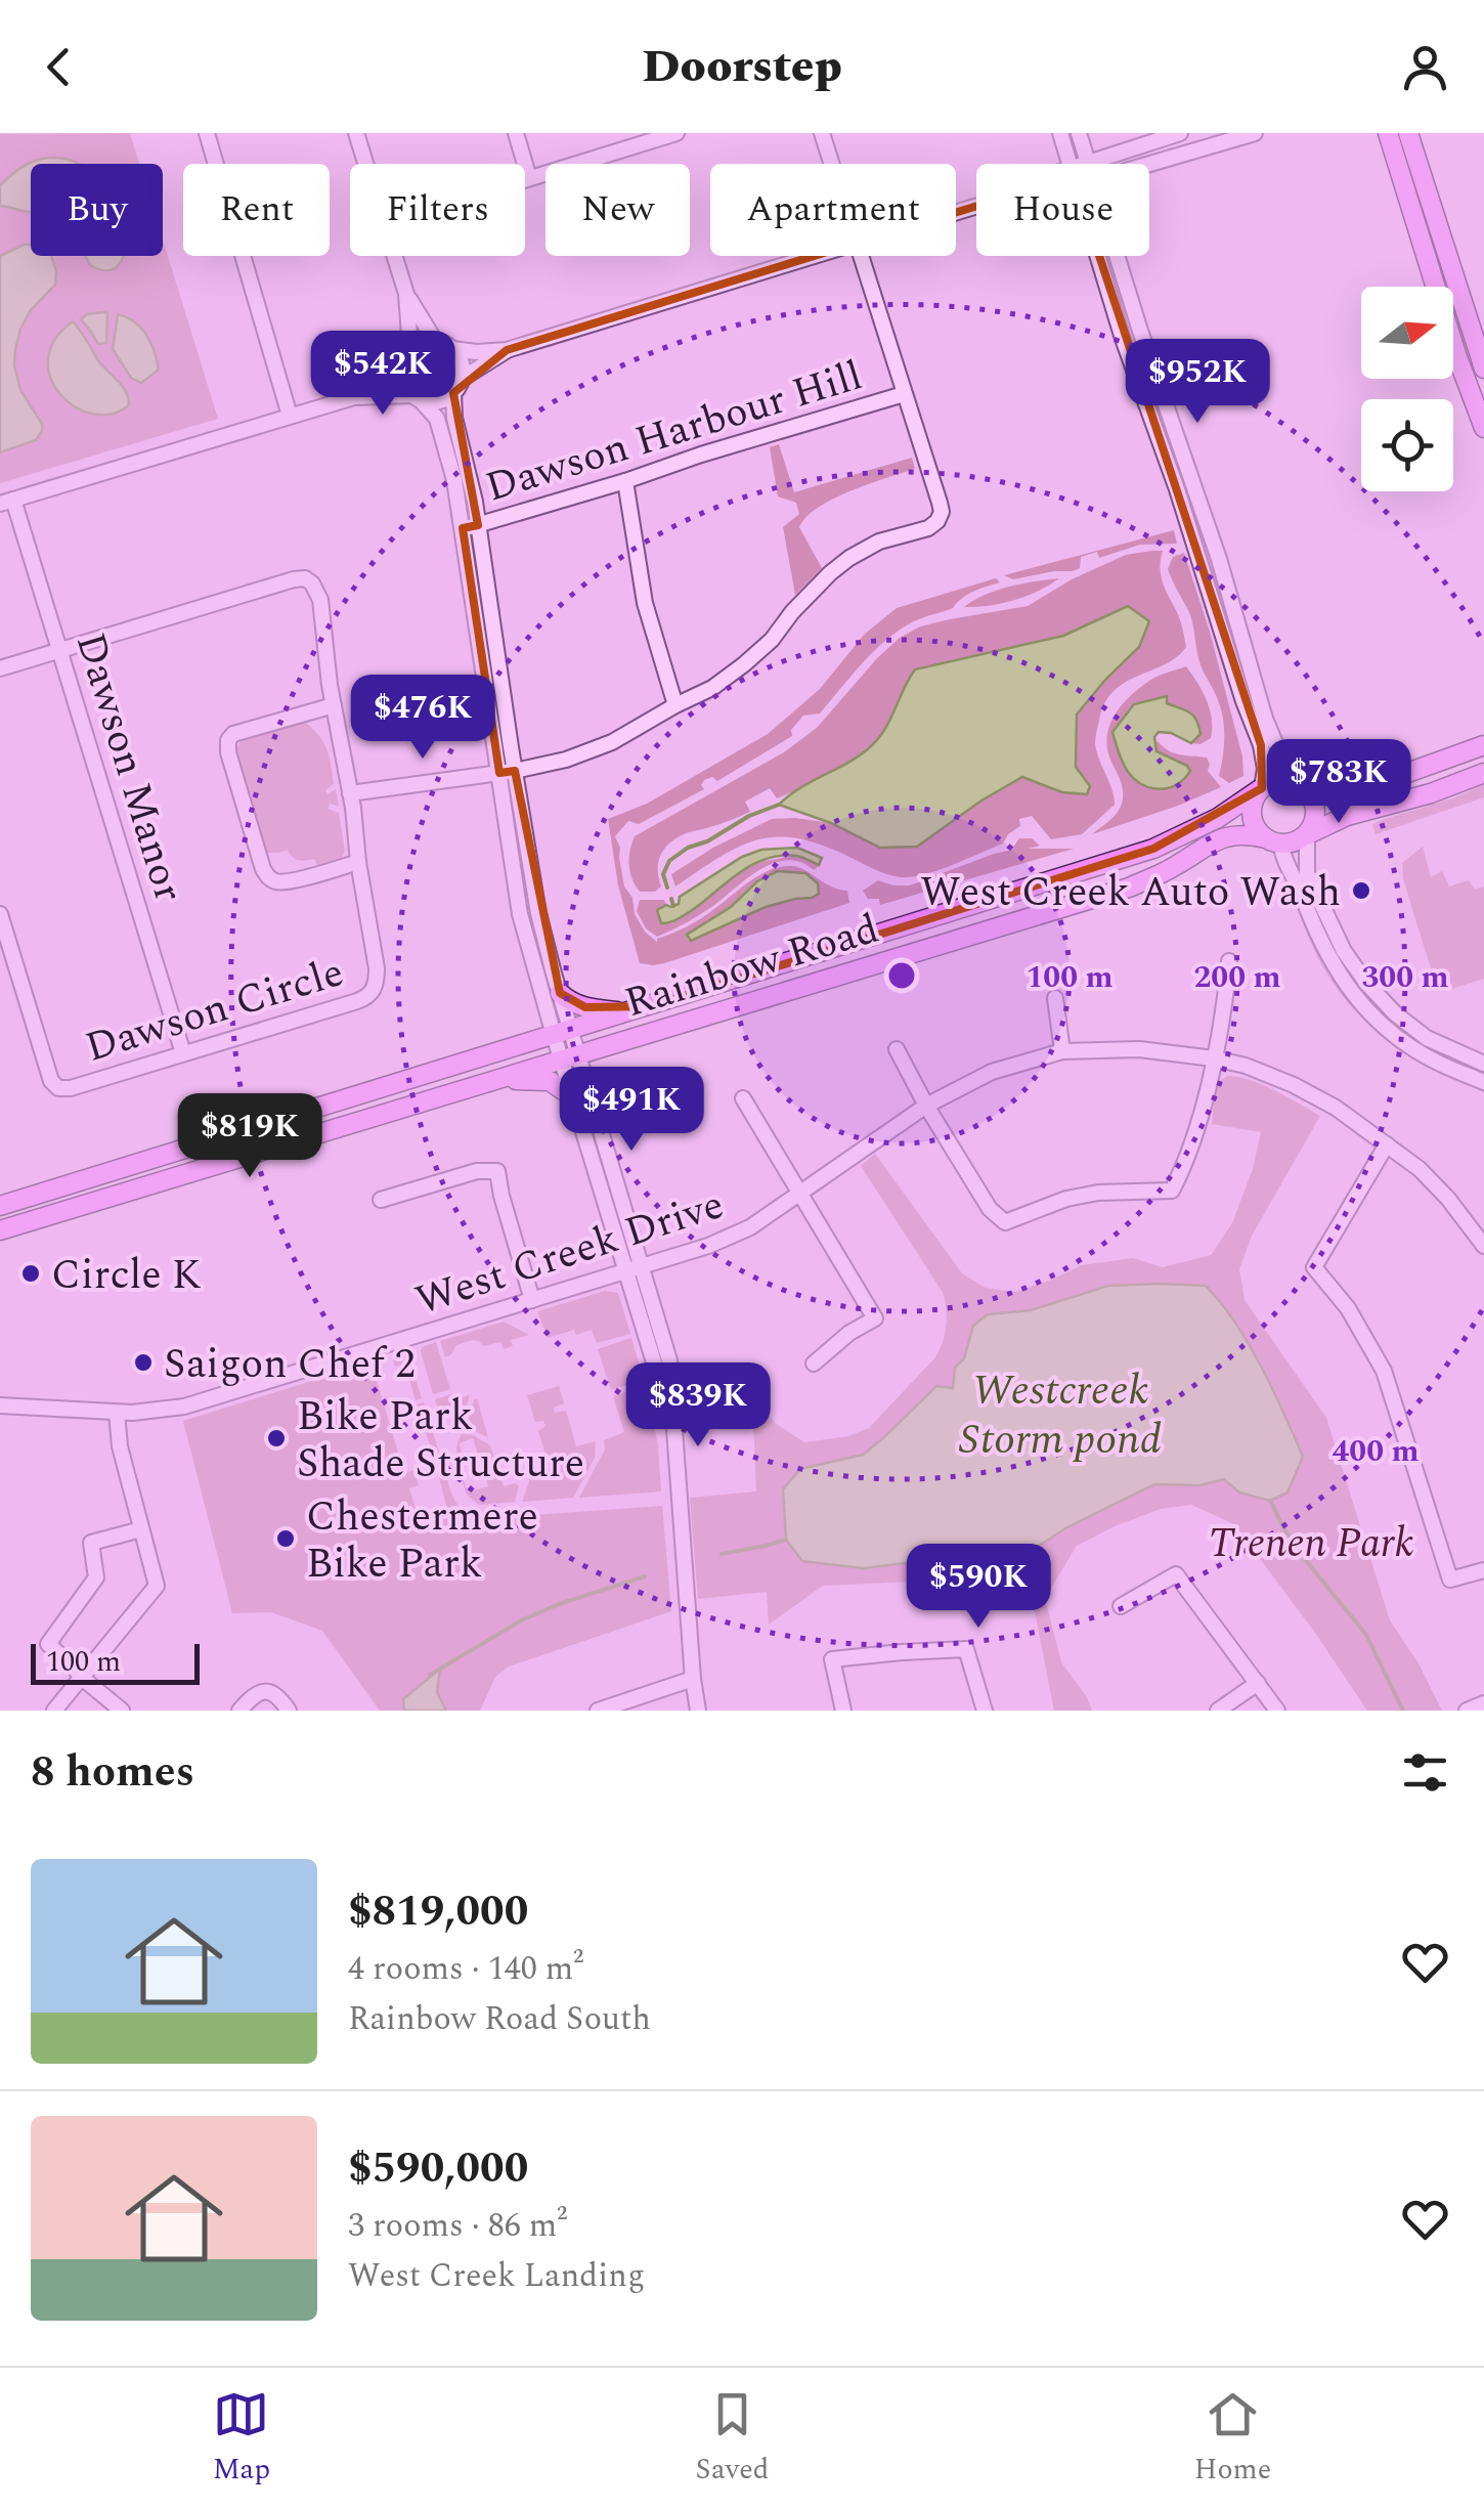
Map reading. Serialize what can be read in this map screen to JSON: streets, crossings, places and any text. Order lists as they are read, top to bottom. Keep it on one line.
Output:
{"streets":{"main road":["Rainbow Road"],"street":["Dawson Harbour Hill","Dawson Manor","Dawson Circle","West Creek Drive"]},"crossings":[["Dawson Manor","Dawson Circle"]],"water":["Westcreek Storm pond"],"parks":["Trenen Park"],"places":["West Creek Auto Wash","Circle K","Saigon Chef 2","Bike Park Shade Structure","Chestermere Bike Park"],"scale_bar":"100 m","north":"right","page":{"header":"Doorstep","chip":["Buy","Rent","Filters","New","Apartment","House"],"price":["$542K","$952K","$476K","$783K","$491K","$819K","$839K","$590K"],"scale":"100 m","heading":"8 homes","list":[{"name":"$819,000","note":"4 rooms · 140 m² · Rainbow Road South"},{"name":"$590,000","note":"3 rooms · 86 m² · West Creek Landing"}],"tabs":["Map","Saved","Home"]},"rings":["100 m","200 m","300 m","400 m"]}
